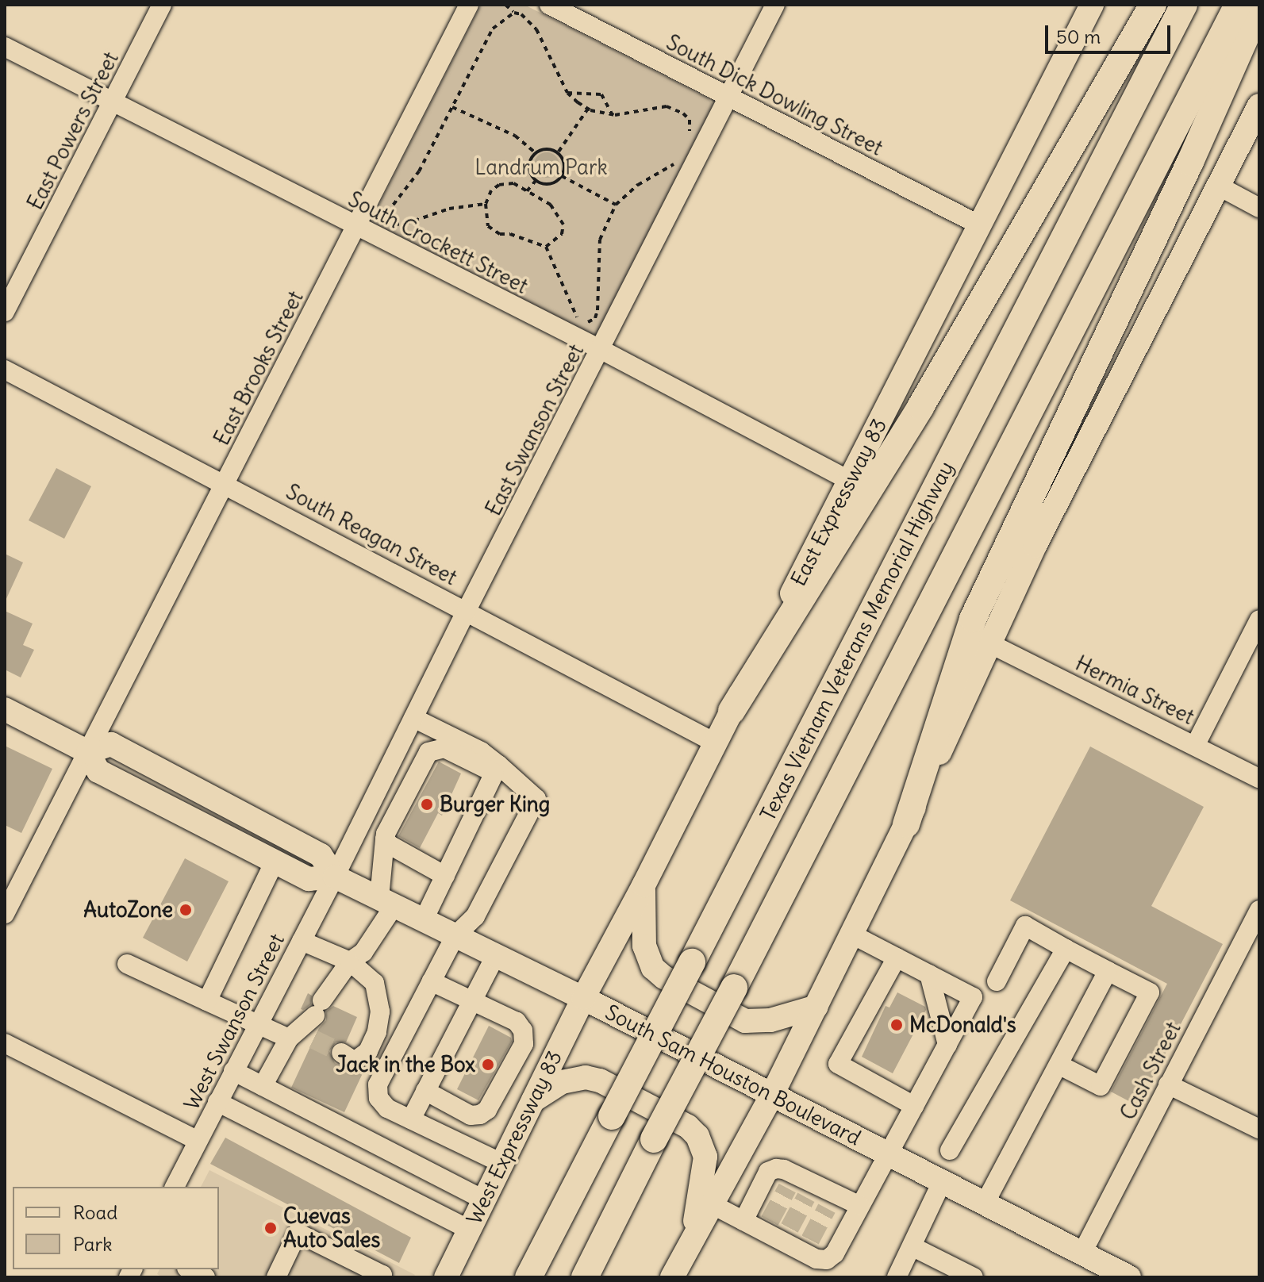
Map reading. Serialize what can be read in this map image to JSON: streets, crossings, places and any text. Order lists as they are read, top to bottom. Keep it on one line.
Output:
{"streets":{"highway":["Texas Vietnam Veterans Memorial Highway"],"main road":["East Expressway 83","South Sam Houston Boulevard","West Expressway 83"],"street":["South Dick Dowling Street","East Powers Street","South Crockett Street","East Brooks Street","East Swanson Street","South Reagan Street","Hermia Street","West Swanson Street","Cash Street"]},"crossings":[["South Dick Dowling Street","East Swanson Street"],["South Dick Dowling Street","East Expressway 83"],["East Powers Street","South Crockett Street"],["South Crockett Street","East Brooks Street"],["South Crockett Street","East Swanson Street"],["South Crockett Street","East Expressway 83"],["East Brooks Street","South Reagan Street"],["East Brooks Street","South Sam Houston Boulevard"],["East Swanson Street","South Reagan Street"],["East Swanson Street","West Swanson Street"],["East Swanson Street","South Sam Houston Boulevard"],["East Expressway 83","South Reagan Street"],["East Expressway 83","South Sam Houston Boulevard"],["East Expressway 83","West Expressway 83"],["West Swanson Street","South Sam Houston Boulevard"],["Cash Street","South Sam Houston Boulevard"],["South Sam Houston Boulevard","West Expressway 83"]],"parks":["Landrum Park"],"places":["Burger King","AutoZone","McDonald's","Jack in the Box","Cuevas Auto Sales"],"legend":["Road","Park"],"scale_bar":"50 m"}
